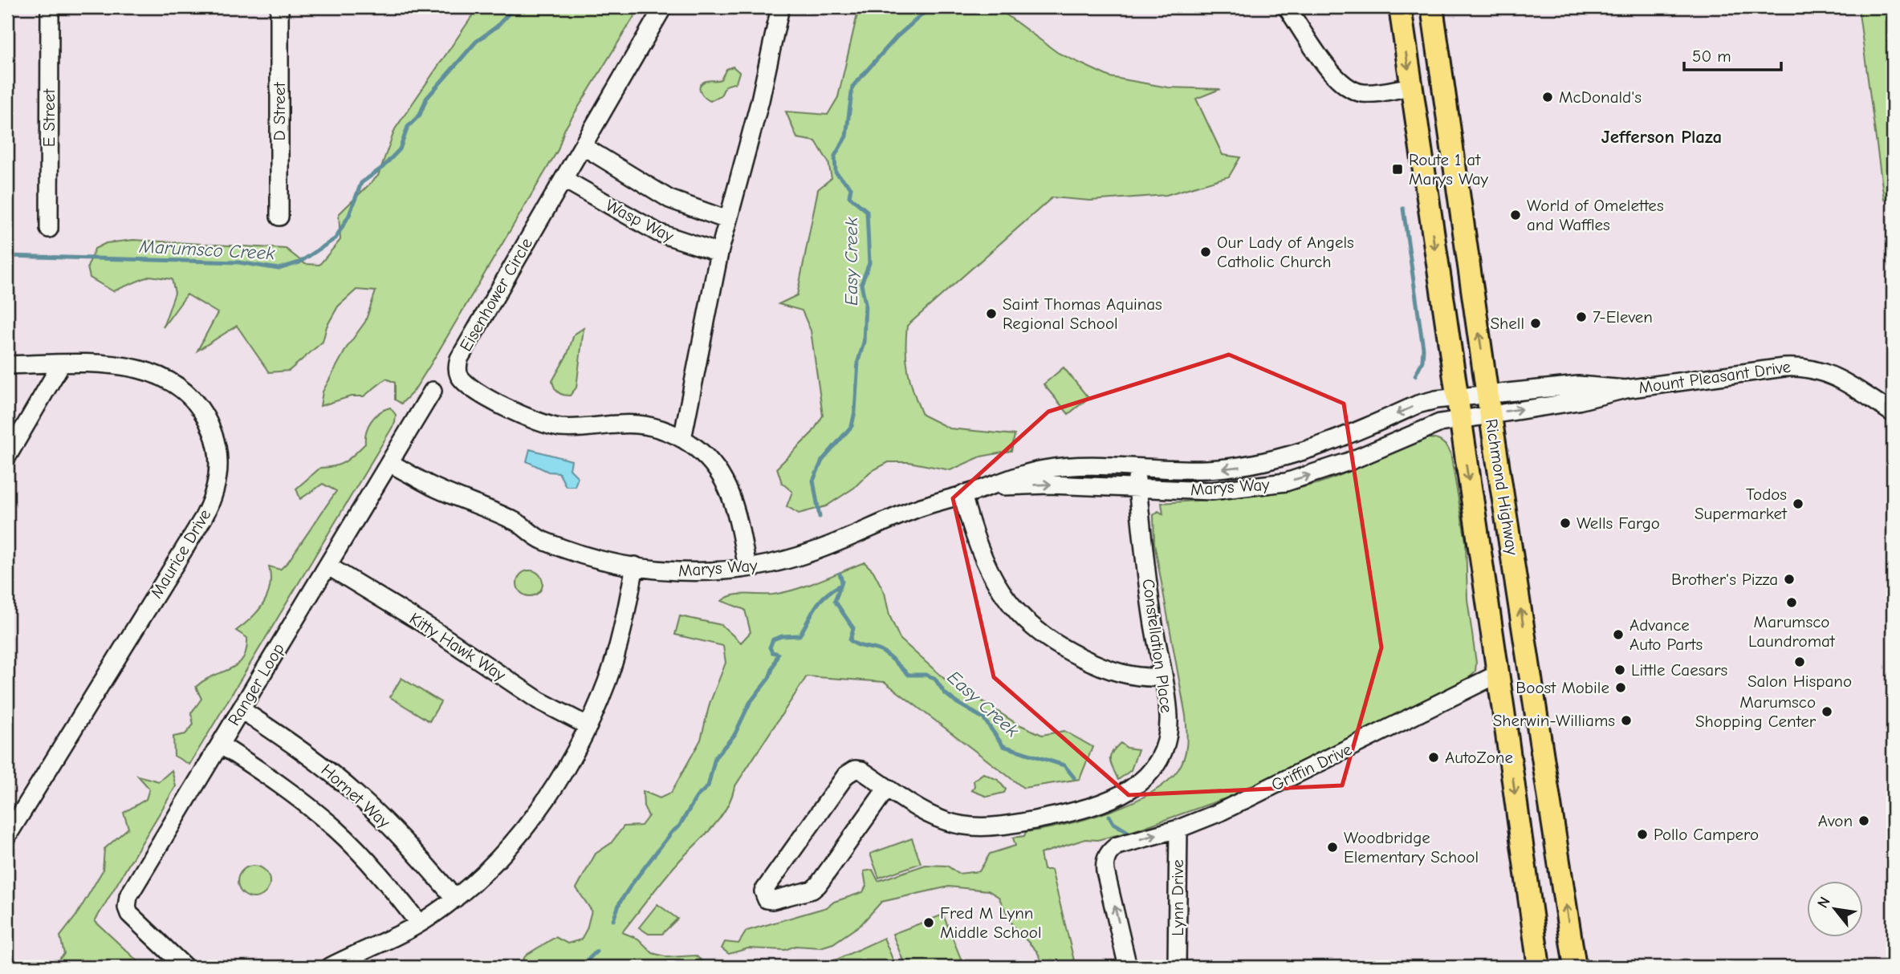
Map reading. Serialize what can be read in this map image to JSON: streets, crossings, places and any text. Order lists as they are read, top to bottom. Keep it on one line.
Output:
{"streets":{"main road":["Richmond Highway"],"street":["D Street","E Street","Wasp Way","Eisenhower Circle","Mount Pleasant Drive","Marys Way","Maurice Drive","Constellation Place","Kitty Hawk Way","Ranger Loop","Griffin Drive","Hornet Way","Lynn Drive"]},"crossings":[["Wasp Way","Eisenhower Circle"],["Eisenhower Circle","Marys Way"],["Mount Pleasant Drive","Marys Way"],["Mount Pleasant Drive","Richmond Highway"],["Marys Way","Richmond Highway"],["Marys Way","Constellation Place"],["Marys Way","Ranger Loop"],["Richmond Highway","Griffin Drive"],["Kitty Hawk Way","Ranger Loop"],["Ranger Loop","Hornet Way"],["Griffin Drive","Lynn Drive"]],"districts":["Jefferson Plaza"],"water":["Marumsco Creek","Easy Creek"],"places":{"other":["McDonald's","World of Omelettes and Waffles","Our Lady of Angels Catholic Church","Saint Thomas Aquinas Regional School","7-Eleven","Shell","Todos Supermarket","Wells Fargo","Brother's Pizza","Marumsco Laundromat","Advance Auto Parts","Salon Hispano","Little Caesars","Boost Mobile","Marumsco Shopping Center","Sherwin-Williams","AutoZone","Avon","Pollo Campero","Woodbridge Elementary School","Fred M Lynn Middle School"],"transit":["Route 1 at Marys Way"]},"scale_bar":"50 m","north":"top left"}
